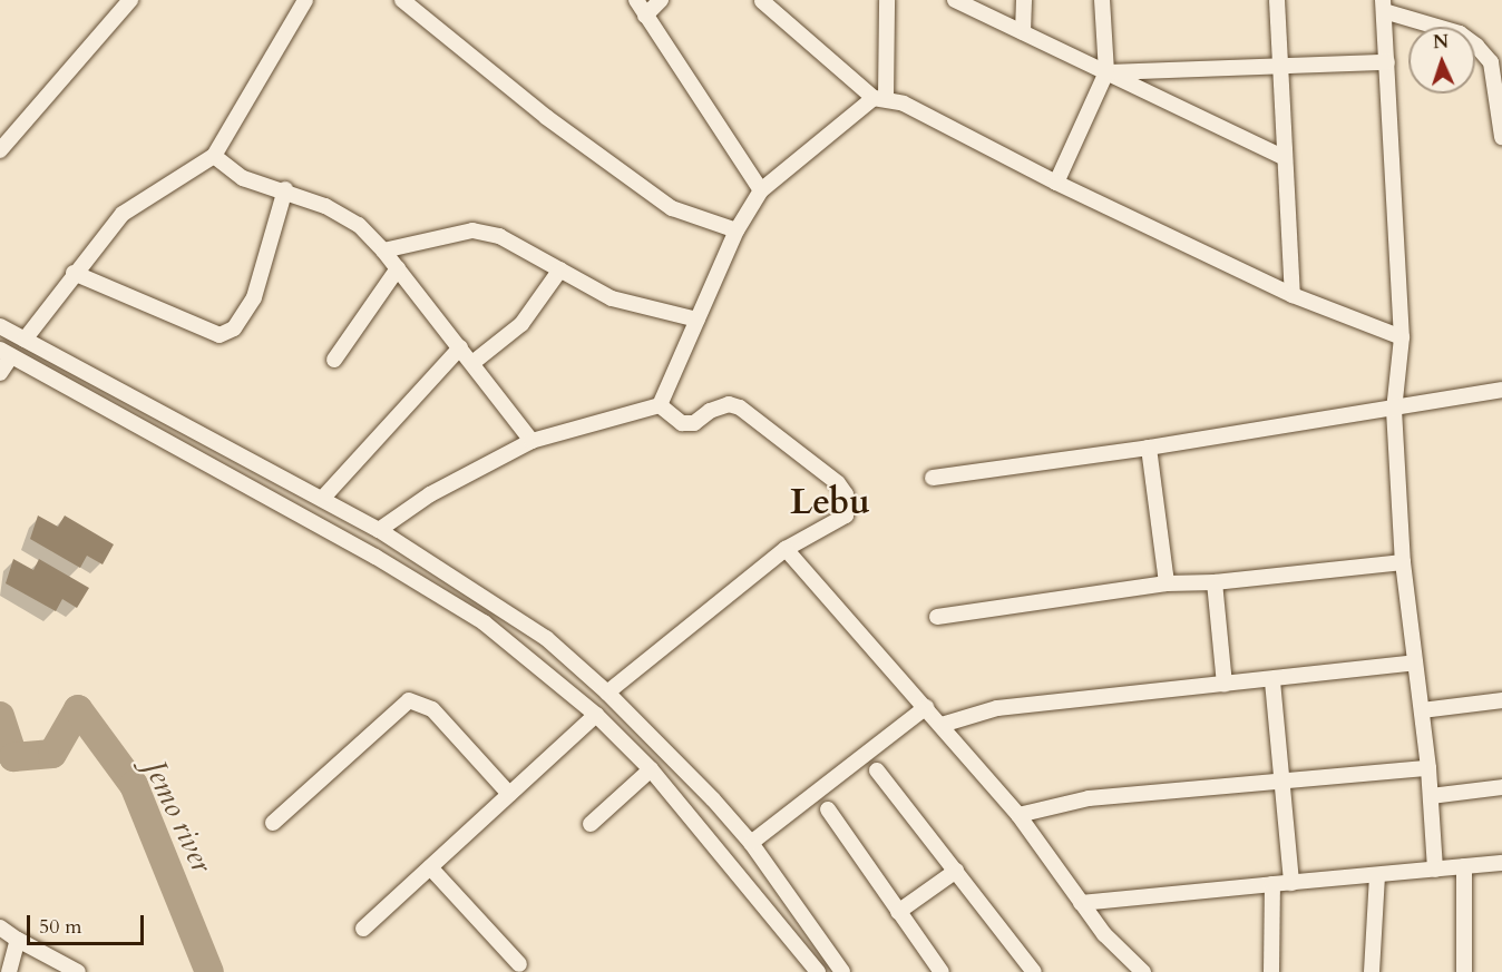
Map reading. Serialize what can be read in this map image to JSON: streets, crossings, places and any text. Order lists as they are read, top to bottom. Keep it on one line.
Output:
{"districts":["Lebu"],"water":["Jemo river"],"scale_bar":"50 m","north":"top"}
